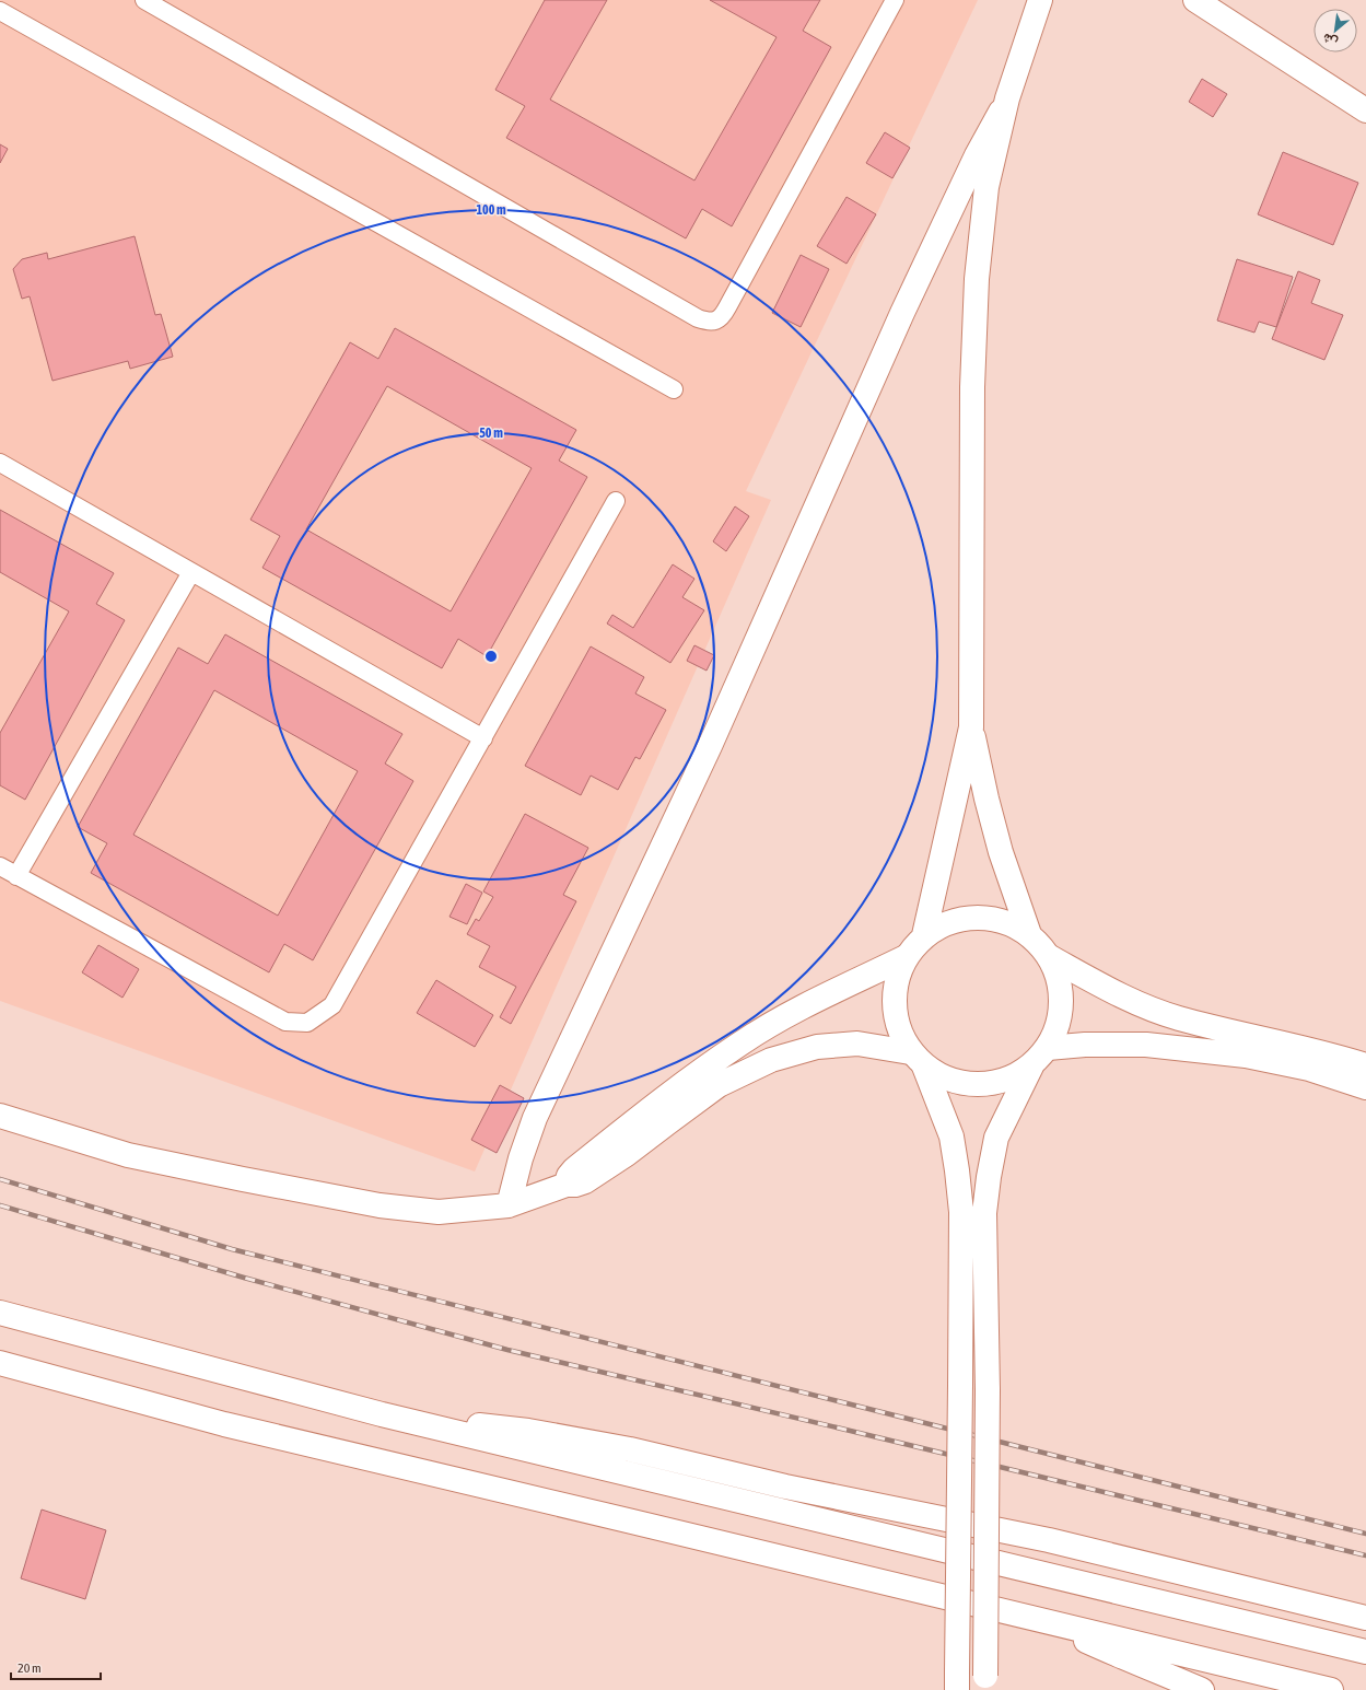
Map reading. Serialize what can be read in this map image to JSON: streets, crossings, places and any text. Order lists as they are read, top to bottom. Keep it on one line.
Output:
{"scale_bar":"20 m","north":"bottom left","rings":["100 m","50 m"]}
